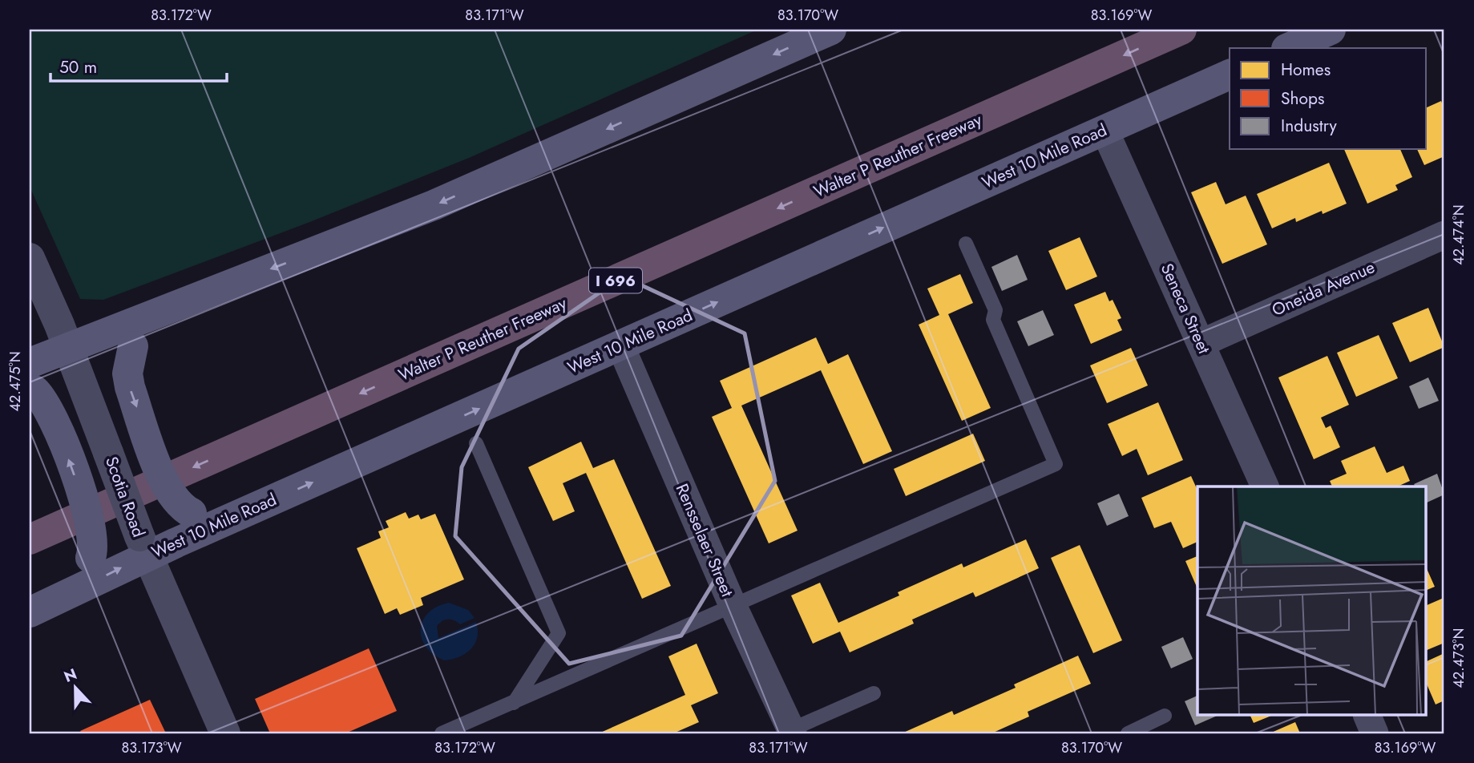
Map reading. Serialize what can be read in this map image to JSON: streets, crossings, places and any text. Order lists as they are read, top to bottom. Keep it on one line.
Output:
{"streets":{"highway":["Walter P Reuther Freeway","I 696"],"main road":["West 10 Mile Road"],"street":["Oneida Avenue","Seneca Street","Scotia Road","Rensselaer Street"]},"crossings":[["West 10 Mile Road","Seneca Street"],["West 10 Mile Road","Scotia Road"],["West 10 Mile Road","Rensselaer Street"],["Oneida Avenue","Seneca Street"]],"one_way":["Walter P Reuther Freeway"],"legend":["Homes","Shops","Industry"],"scale_bar":"50 m","north":"top","coordinates":["83.172°W","83.171°W","83.170°W","83.169°W","42.474°N","42.475°N","42.473°N","83.173°W"]}
